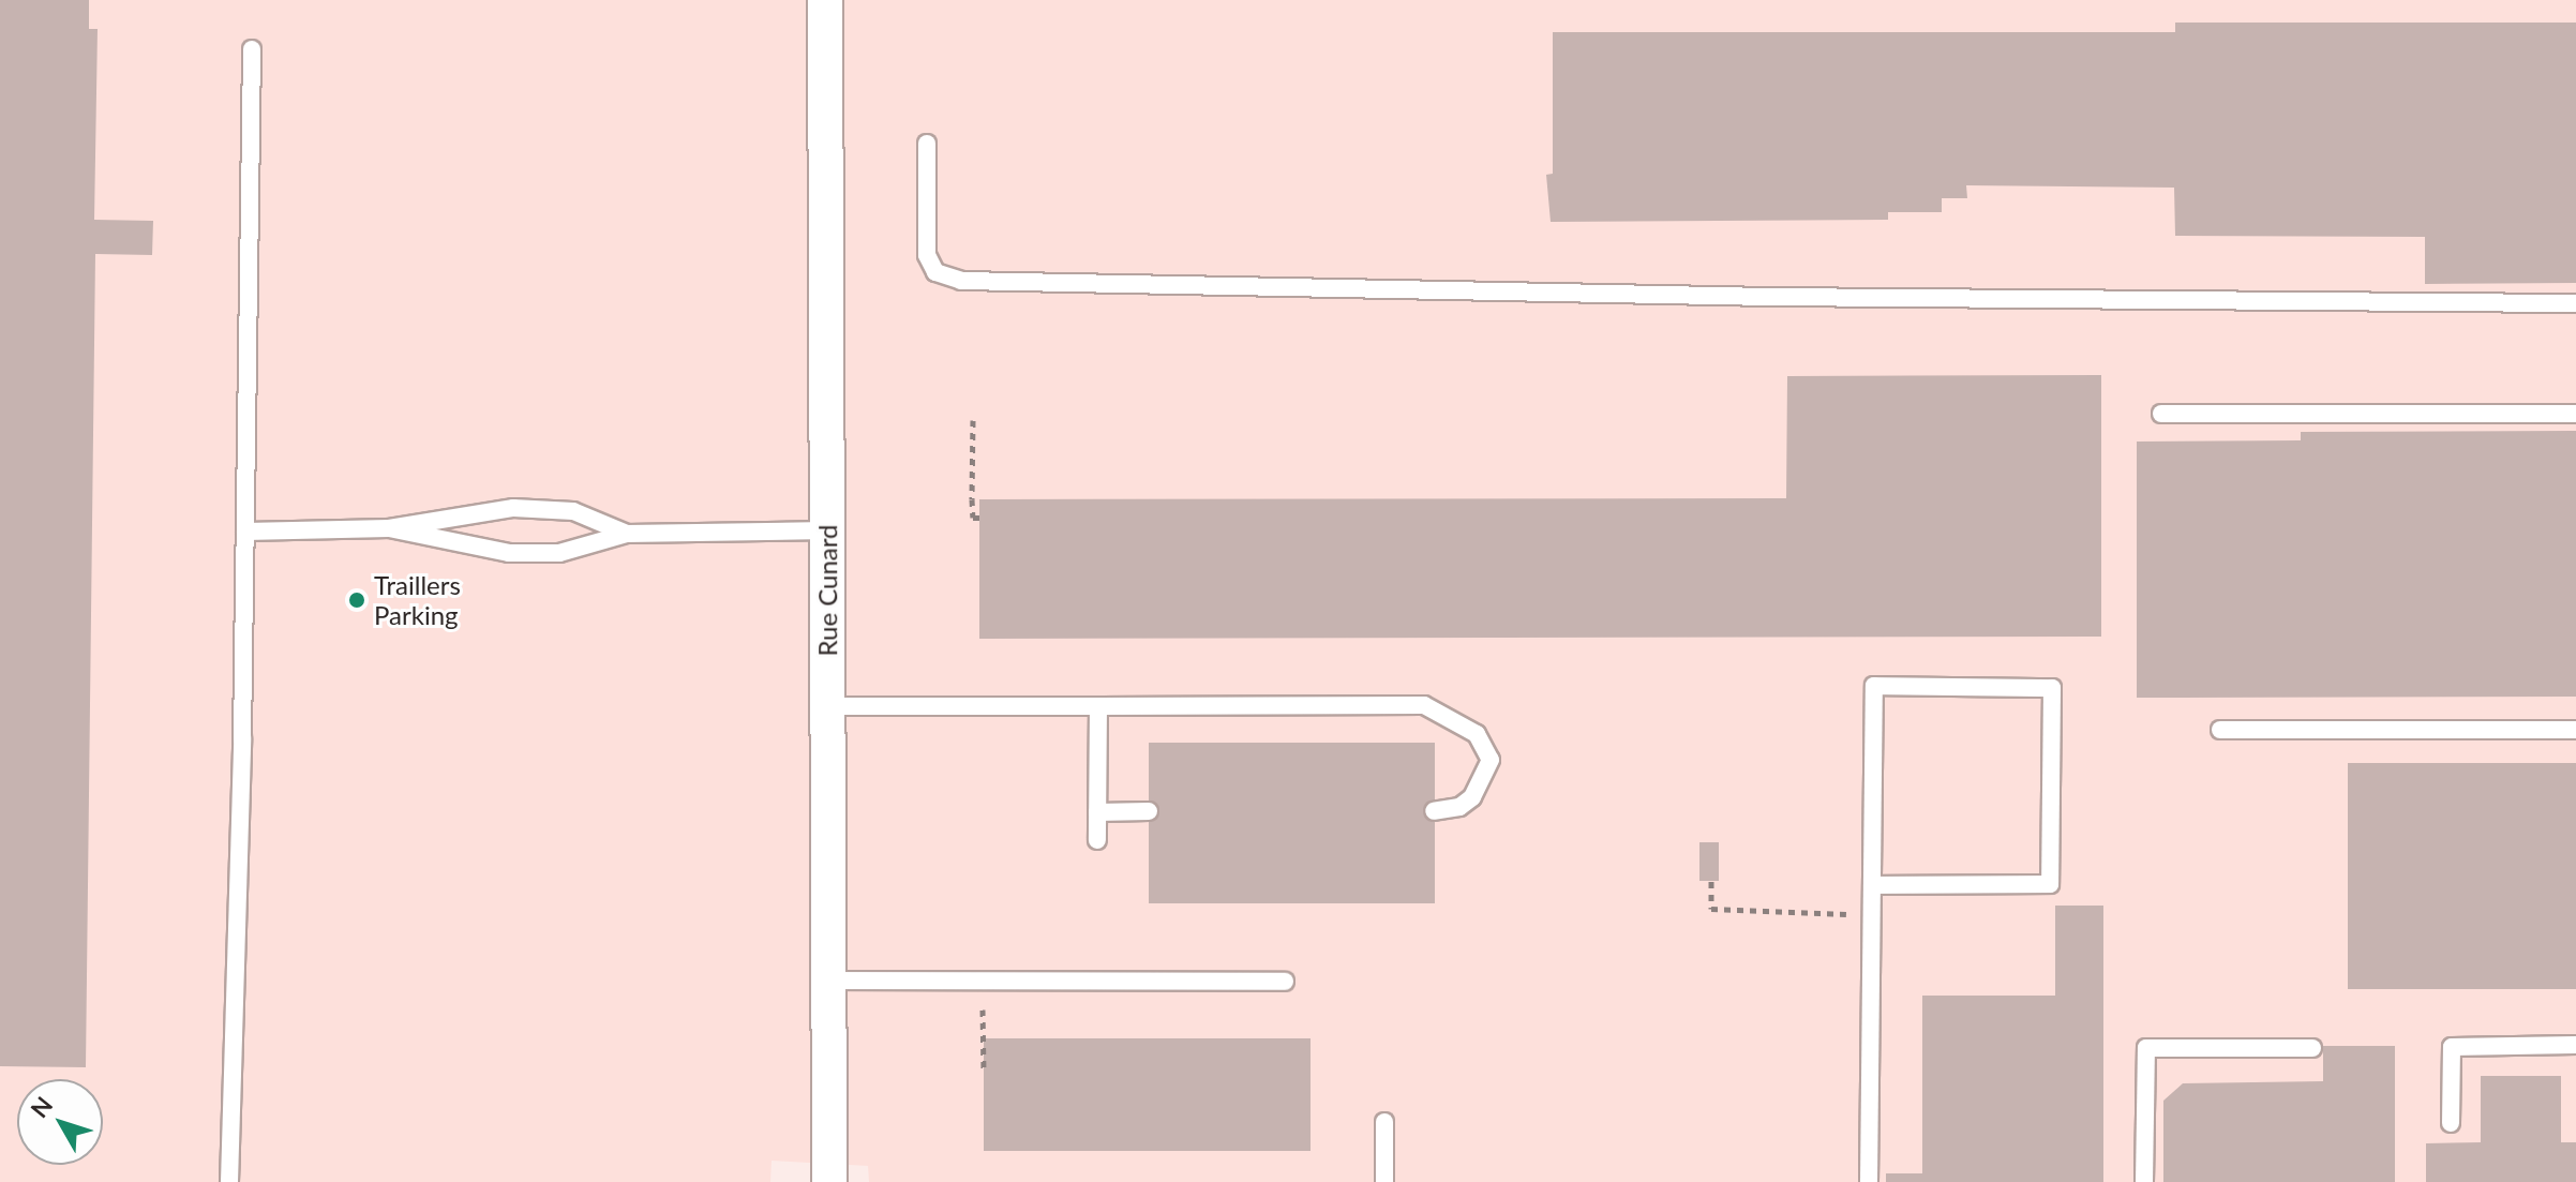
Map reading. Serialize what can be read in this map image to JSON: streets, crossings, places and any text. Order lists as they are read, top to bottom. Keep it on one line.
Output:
{"streets":{"street":["Rue Cunard"]},"places":["Traillers Parking"],"north":"top left"}
